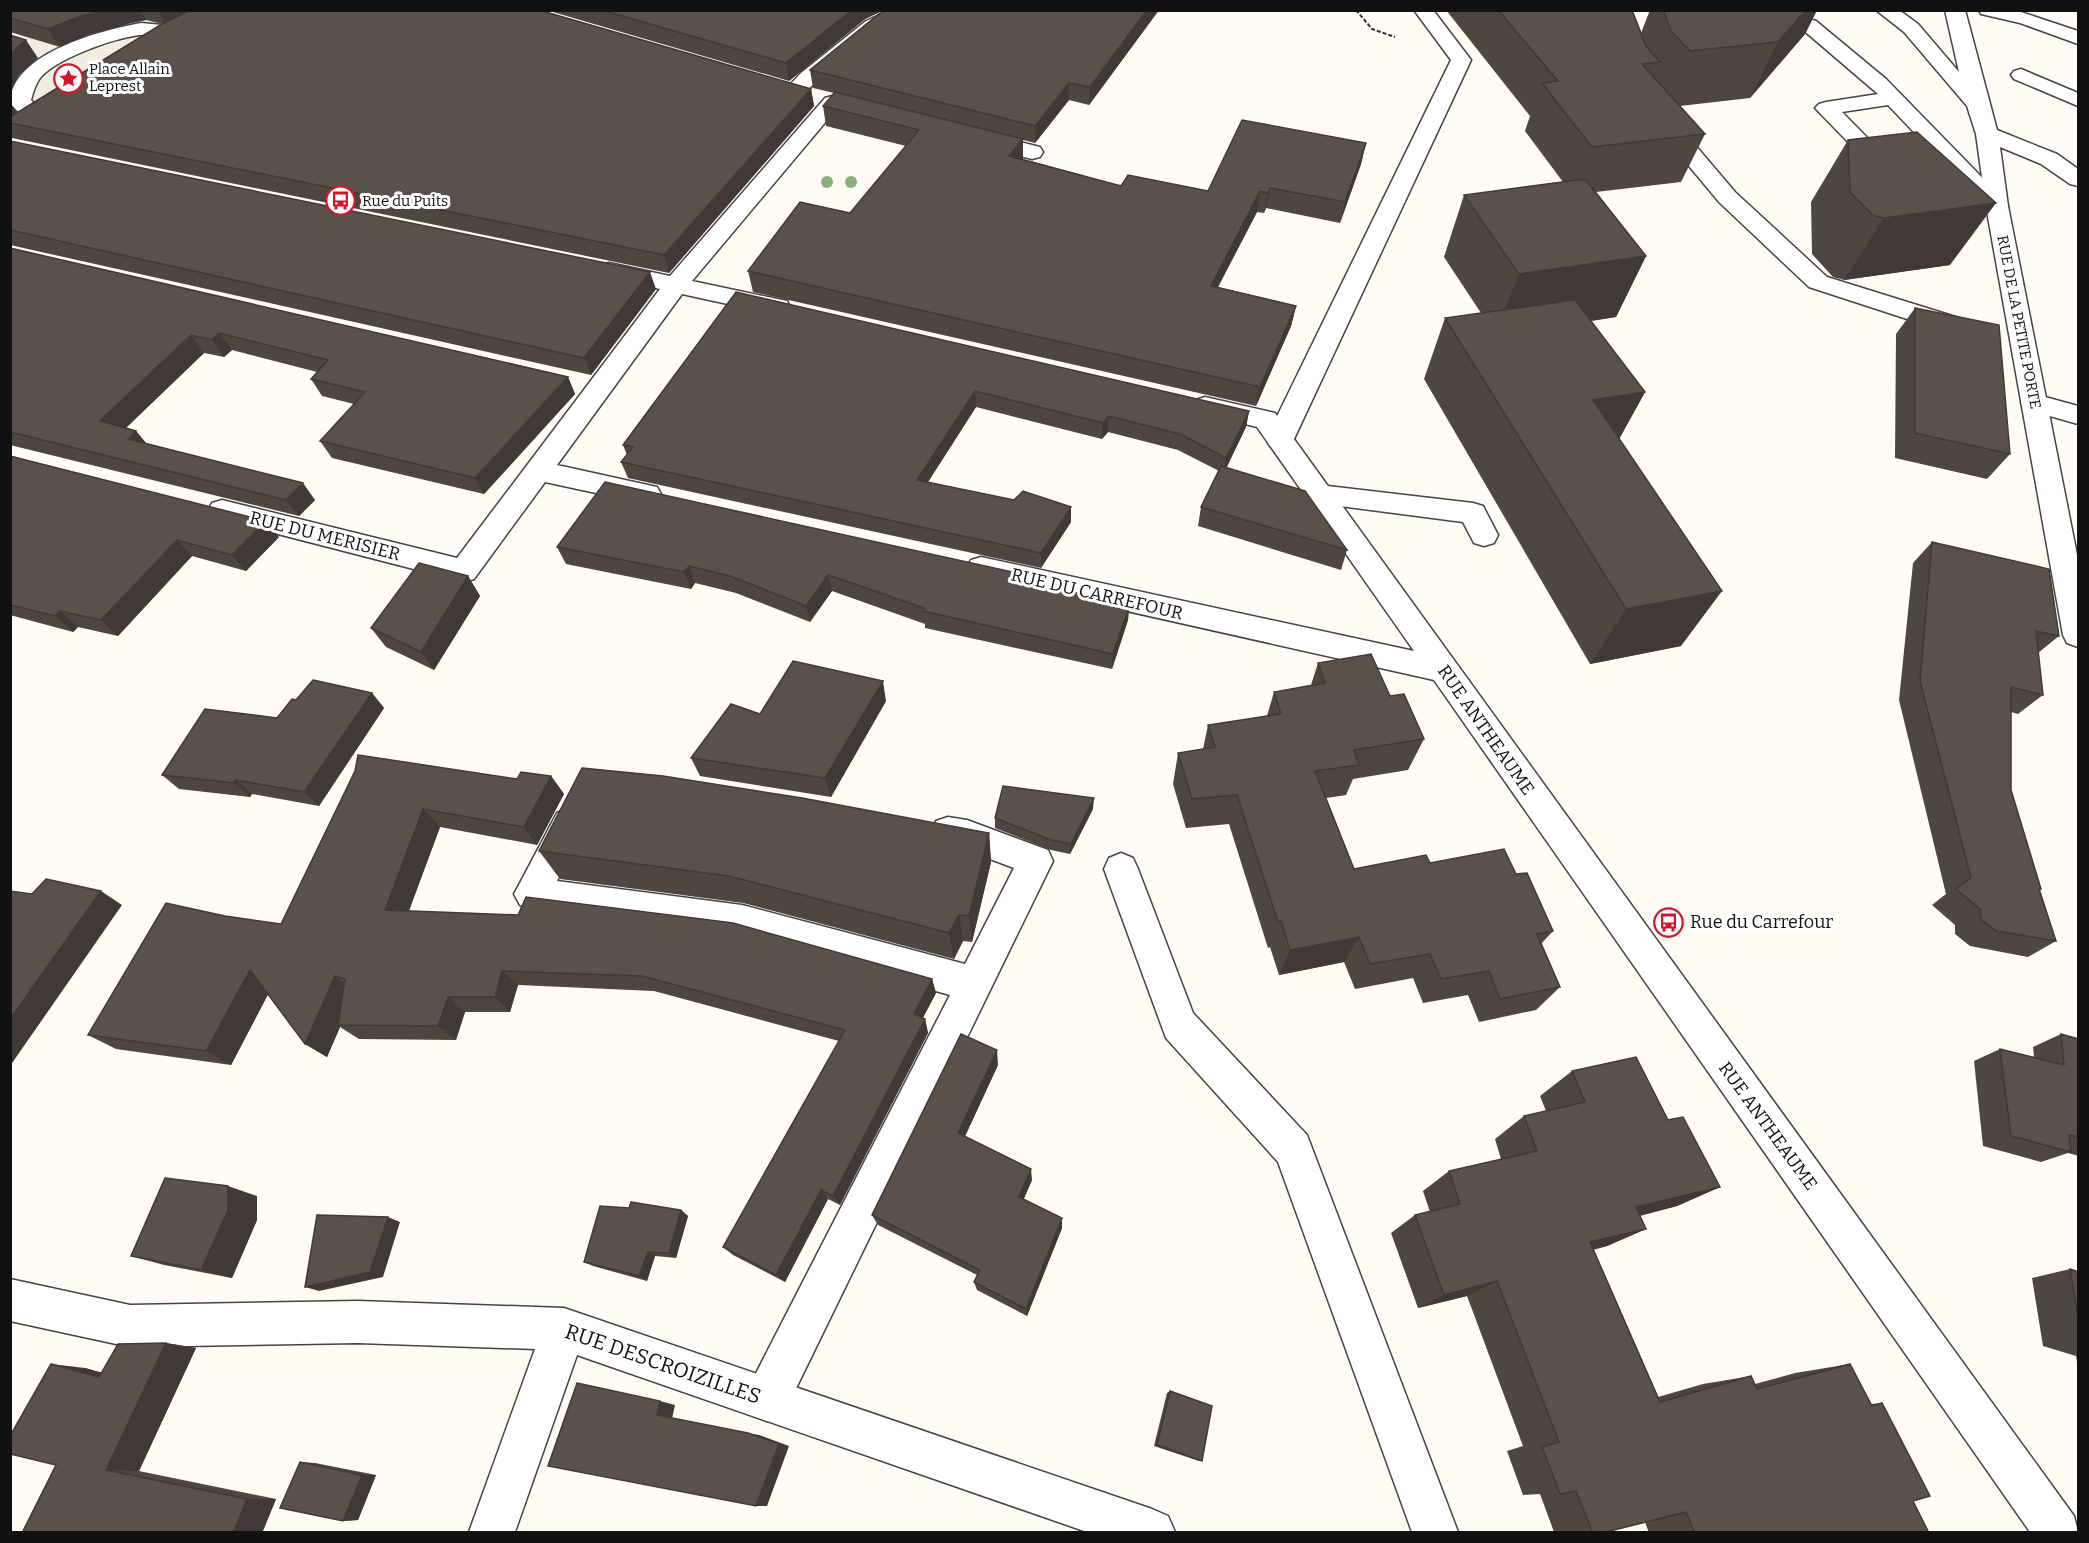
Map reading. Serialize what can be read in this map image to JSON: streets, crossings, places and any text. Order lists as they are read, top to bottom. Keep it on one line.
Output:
{"streets":{"street":["RUE DE LA PETITE PORTE","RUE DU MERISIER","RUE DU CARREFOUR","RUE ANTHEAUME","RUE DESCROIZILLES"]},"crossings":[["RUE DU CARREFOUR","RUE ANTHEAUME"]],"places":{"place":["Place Allain Leprest"],"bus stop":["Rue du Puits","Rue du Carrefour"]}}
